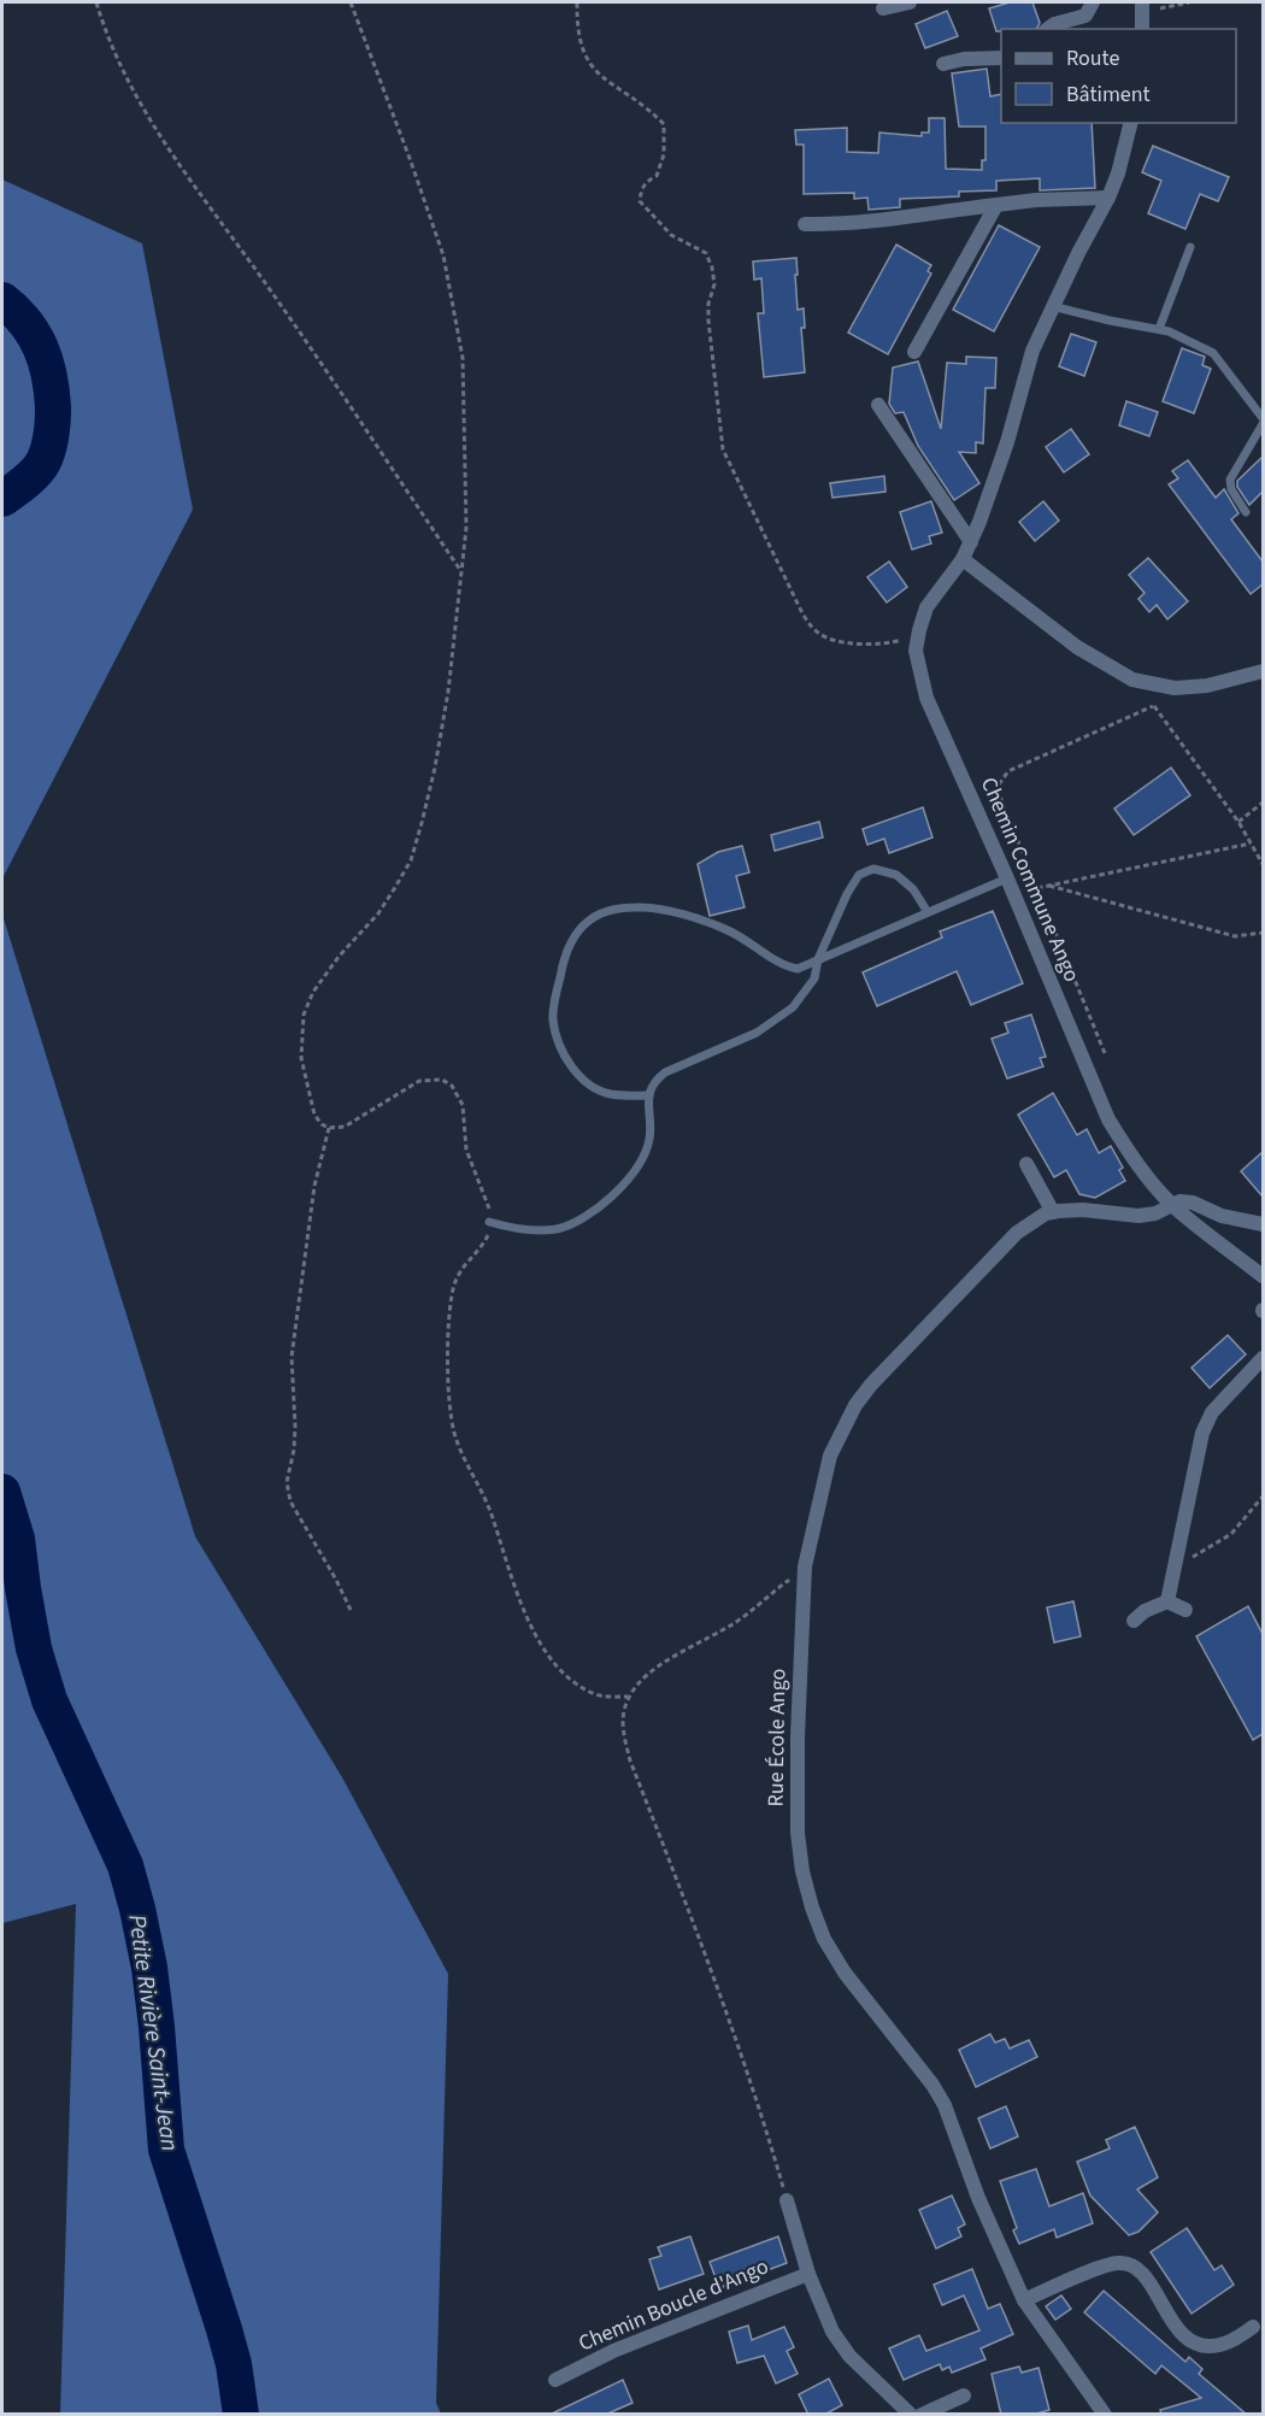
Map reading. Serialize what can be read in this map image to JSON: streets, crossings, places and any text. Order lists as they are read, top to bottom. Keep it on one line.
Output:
{"streets":{"street":["Chemin Commune Ango","Rue École Ango","Chemin Boucle d'Ango"]},"crossings":[["Chemin Commune Ango","Rue École Ango"]],"water":["Petite Rivière Saint-Jean"],"legend":["Route","Bâtiment"]}
